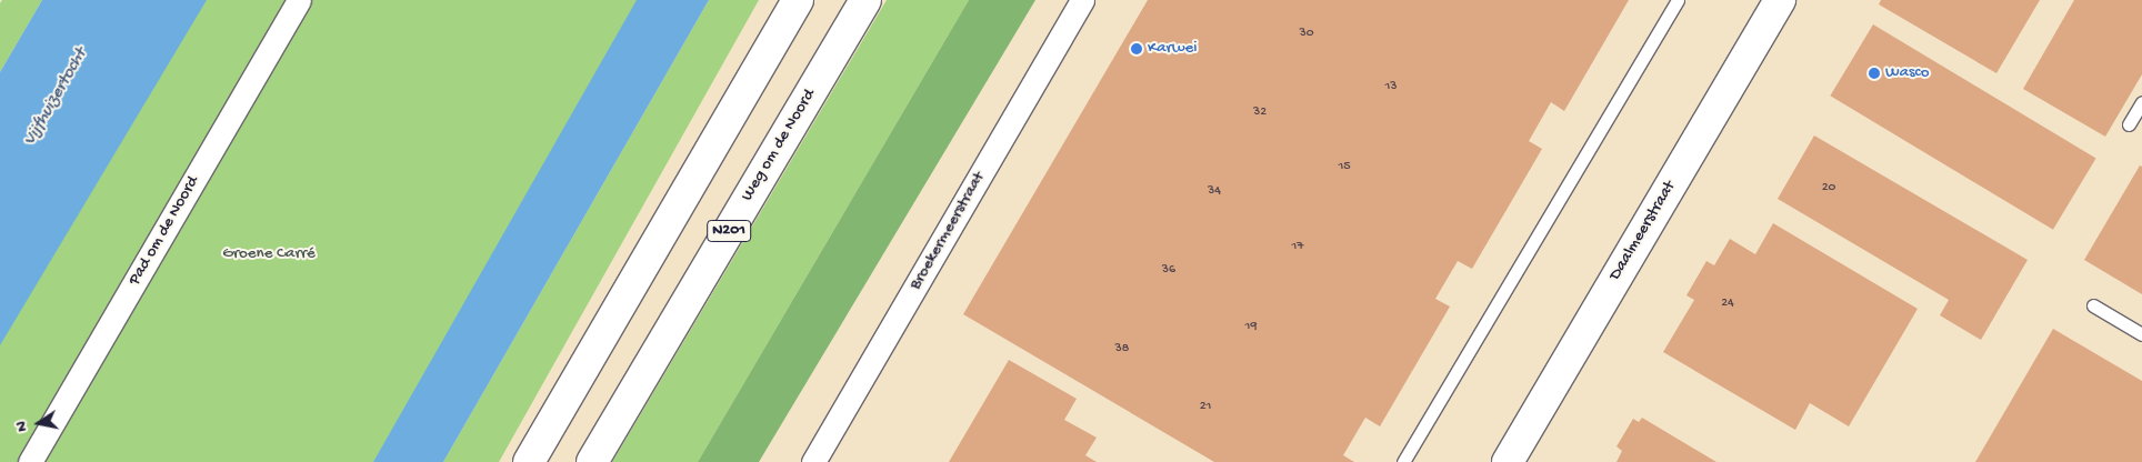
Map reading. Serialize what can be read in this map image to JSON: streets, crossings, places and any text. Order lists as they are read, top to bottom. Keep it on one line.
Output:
{"streets":{"main road":["Weg om de Noord","N201","Daalmeerstraat"],"street":["Pad om de Noord","Broekermeerstraat"]},"water":["Vijfhuizertocht"],"parks":["Groene Carré"],"places":["Karwei","Wasco"],"house_numbers":["30","13","32","15","20","34","17","36","24","19","38","21"],"north":"left"}
